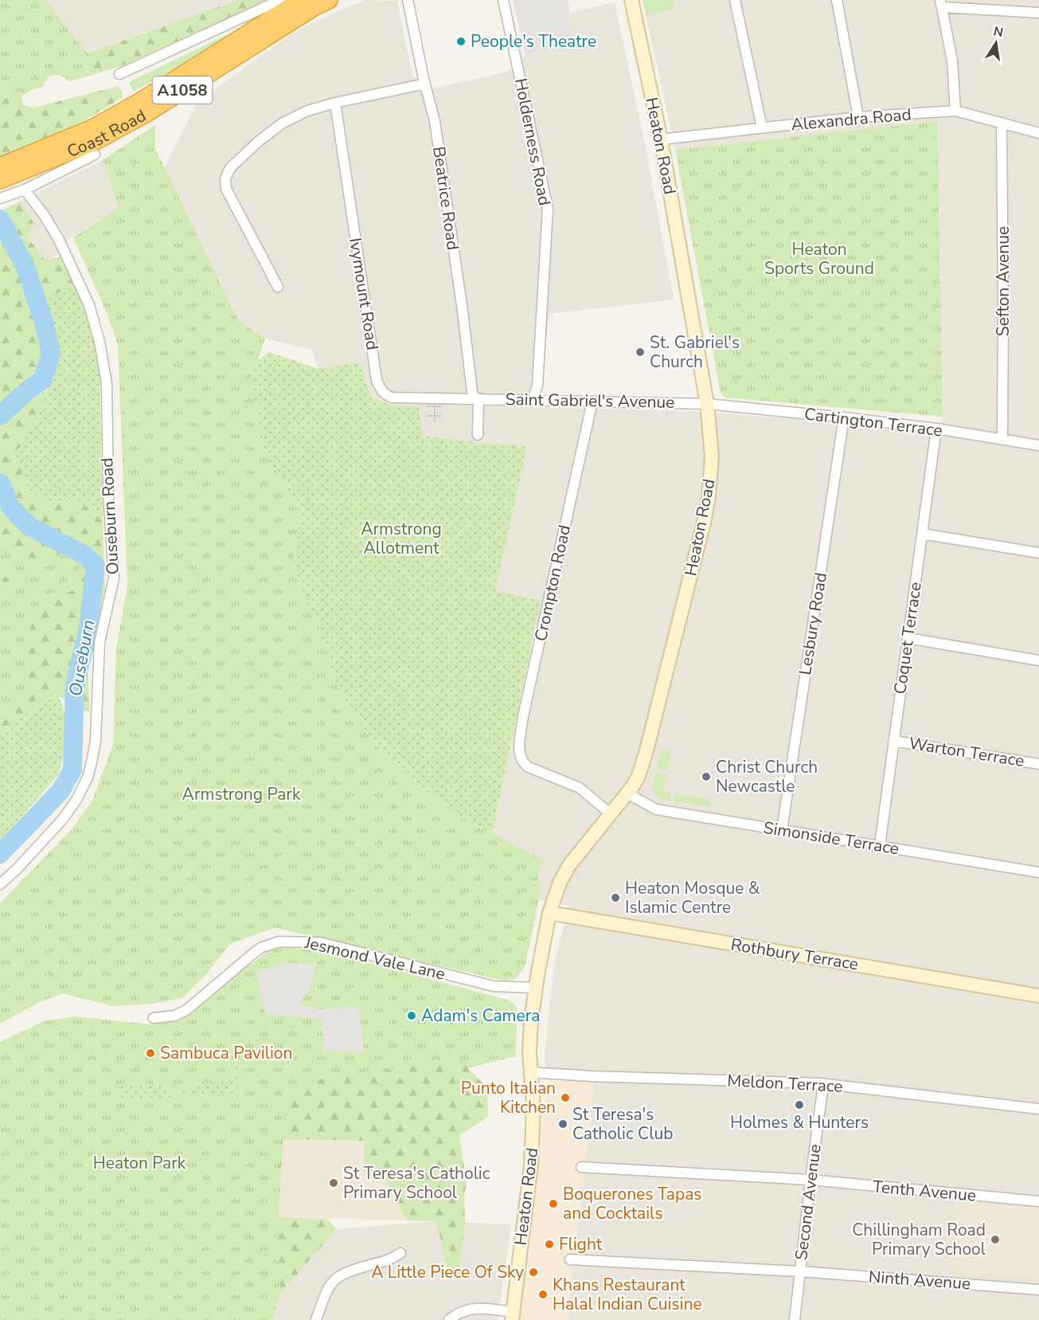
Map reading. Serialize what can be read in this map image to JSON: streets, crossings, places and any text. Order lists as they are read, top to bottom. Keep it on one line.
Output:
{"streets":{"highway":["A1058","Coast Road"],"street":["Alexandra Road","Holderness Road","Heaton Road","Beatrice Road","Sefton Avenue","Ivymount Road","Saint Gabriel's Avenue","Cartington Terrace","Ouseburn Road","Crompton Road","Lesbury Road","Coquet Terrace","Warton Terrace","Simonside Terrace","Rothbury Terrace","Jesmond Vale Lane","Meldon Terrace","Tenth Avenue","Second Avenue","Ninth Avenue"]},"crossings":[["Alexandra Road","Heaton Road"],["Alexandra Road","Sefton Avenue"],["Holderness Road","Saint Gabriel's Avenue"],["Heaton Road","Saint Gabriel's Avenue"],["Heaton Road","Cartington Terrace"],["Heaton Road","Crompton Road"],["Heaton Road","Simonside Terrace"],["Heaton Road","Rothbury Terrace"],["Heaton Road","Jesmond Vale Lane"],["Heaton Road","Meldon Terrace"],["Beatrice Road","Ivymount Road"],["Beatrice Road","Saint Gabriel's Avenue"],["Sefton Avenue","Cartington Terrace"],["Ivymount Road","Saint Gabriel's Avenue"],["Saint Gabriel's Avenue","Cartington Terrace"],["Saint Gabriel's Avenue","Crompton Road"],["Cartington Terrace","Lesbury Road"],["Cartington Terrace","Coquet Terrace"],["Lesbury Road","Simonside Terrace"],["Coquet Terrace","Warton Terrace"],["Coquet Terrace","Simonside Terrace"],["Meldon Terrace","Second Avenue"],["Tenth Avenue","Second Avenue"],["Second Avenue","Ninth Avenue"]],"water":["Ouseburn"],"parks":["Heaton Sports Ground","Armstrong Allotment","Armstrong Park","Heaton Park"],"places":["People's Theatre","St. Gabriel's Church","Christ Church Newcastle","Heaton Mosque & Islamic Centre","Adam's Camera","Sambuca Pavilion","Punto Italian Kitchen","Holmes & Hunters","St Teresa's Catholic Club","St Teresa's Catholic Primary School","Boquerones Tapas and Cocktails","Chillingham Road Primary School","Flight","A Little Piece Of Sky","Khans Restaurant Halal Indian Cuisine"],"north":"top"}
